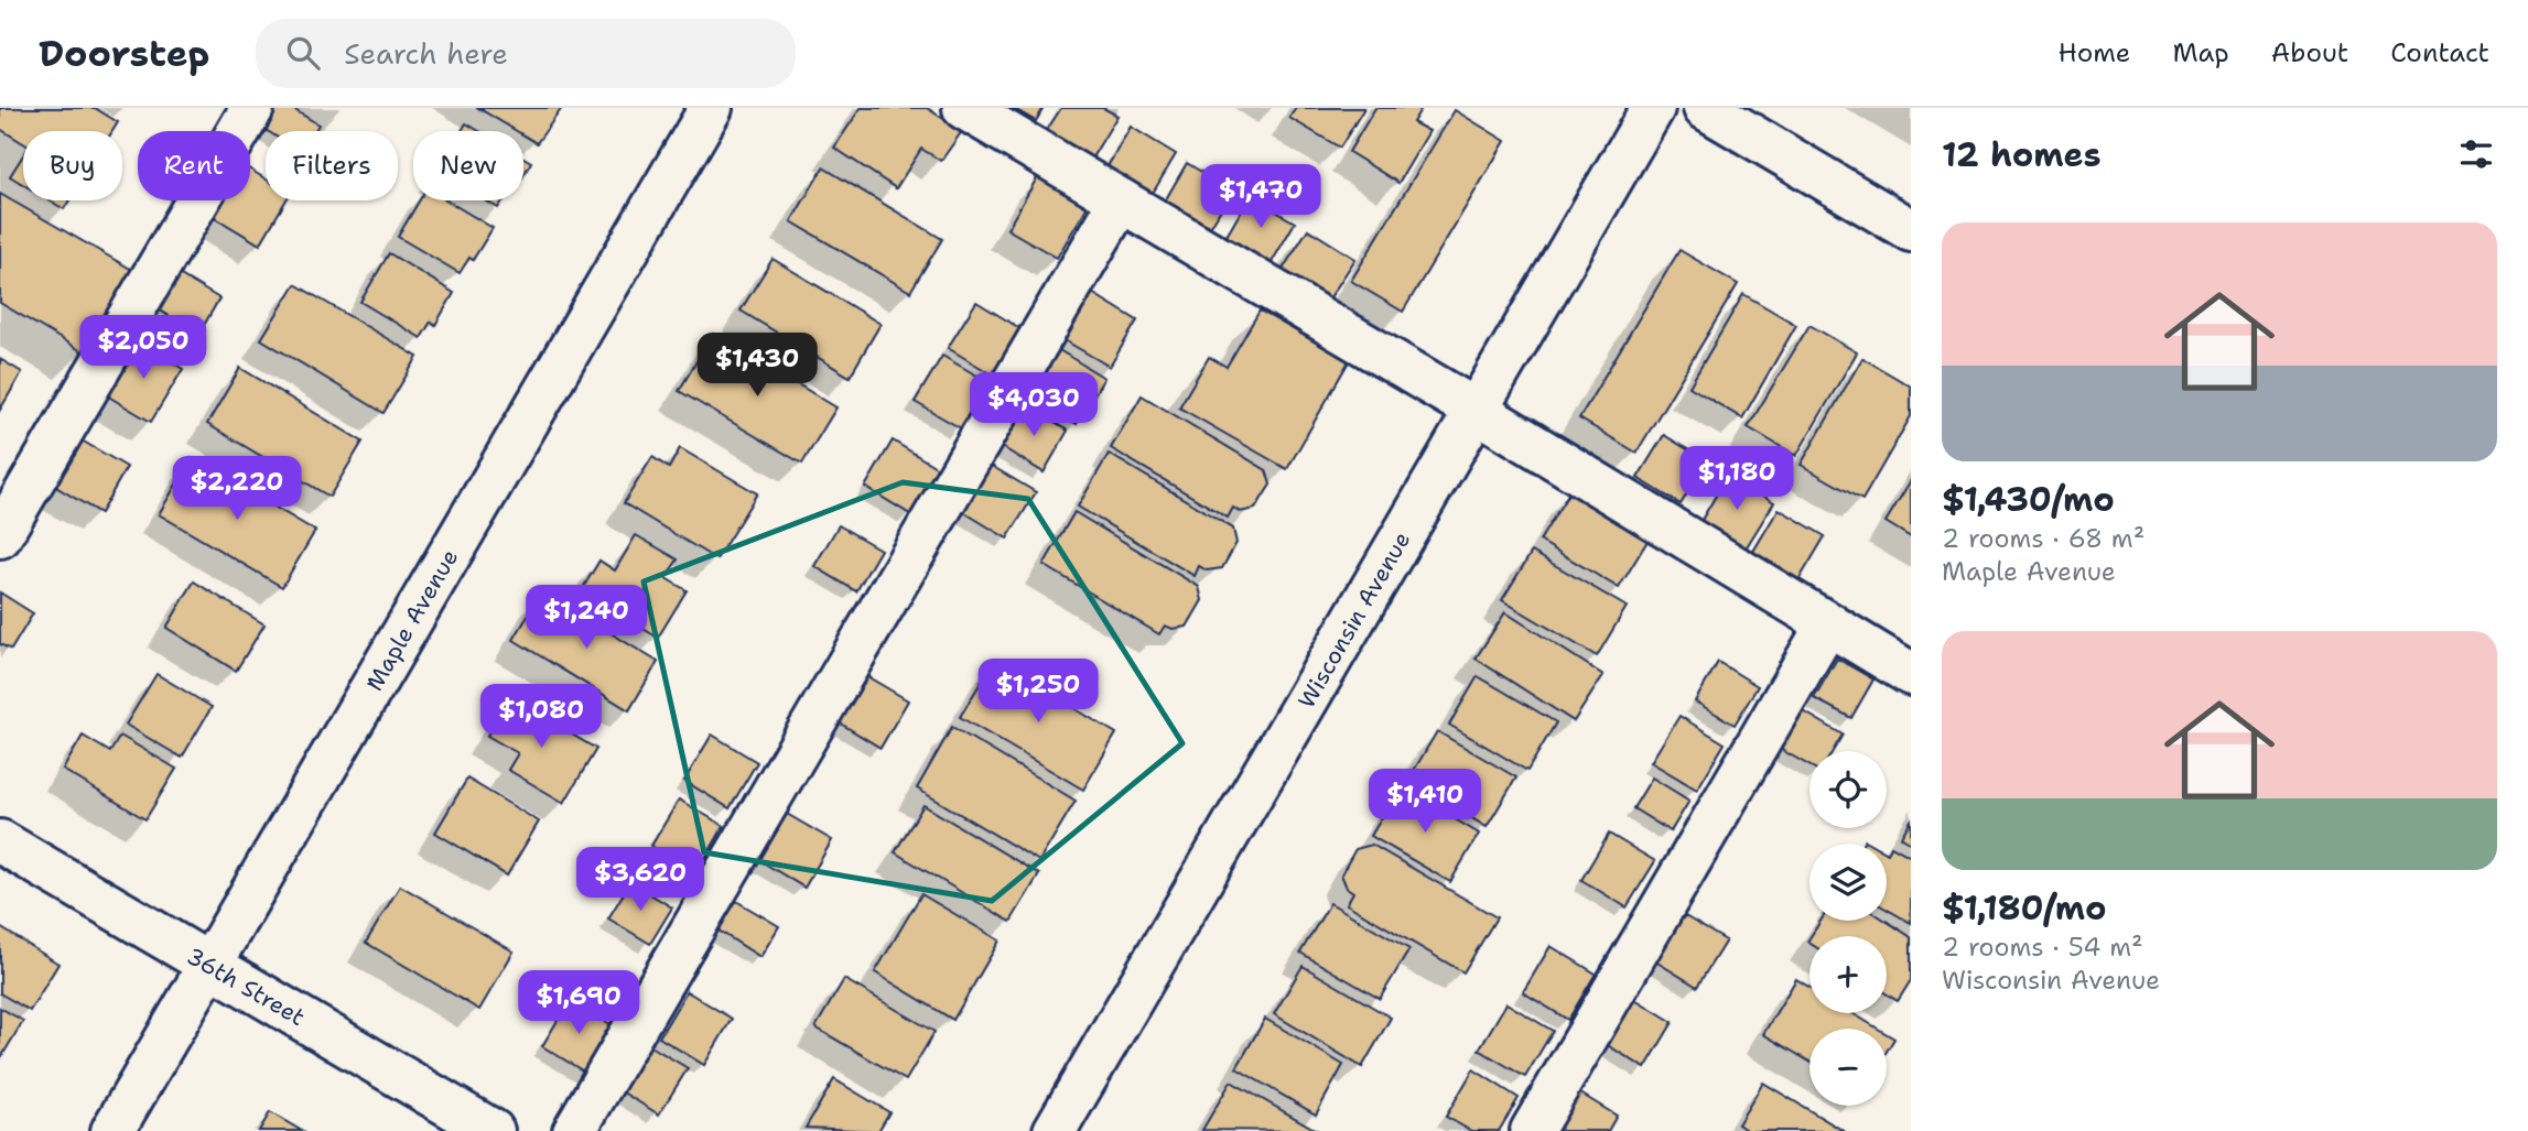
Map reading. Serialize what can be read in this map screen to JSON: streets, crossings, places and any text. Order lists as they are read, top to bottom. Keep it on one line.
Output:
{"streets":{"street":["Maple Avenue","Wisconsin Avenue","36th Street"]},"crossings":[["Maple Avenue","36th Street"]],"page":{"header":"Doorstep","search":"Search here","nav":["Home","Map","About","Contact"],"heading":"12 homes","chip":["Buy","Rent","Filters","New"],"price":["$1,470","$2,050","$1,430","$4,030","$1,180","$2,220","$1,240","$1,250","$1,080","$1,410","$3,620","$1,690"],"list":[{"name":"$1,430/mo","note":"2 rooms · 68 m² · Maple Avenue"},{"name":"$1,180/mo","note":"2 rooms · 54 m² · Wisconsin Avenue"}],"map_buttons":["+","−"]}}
